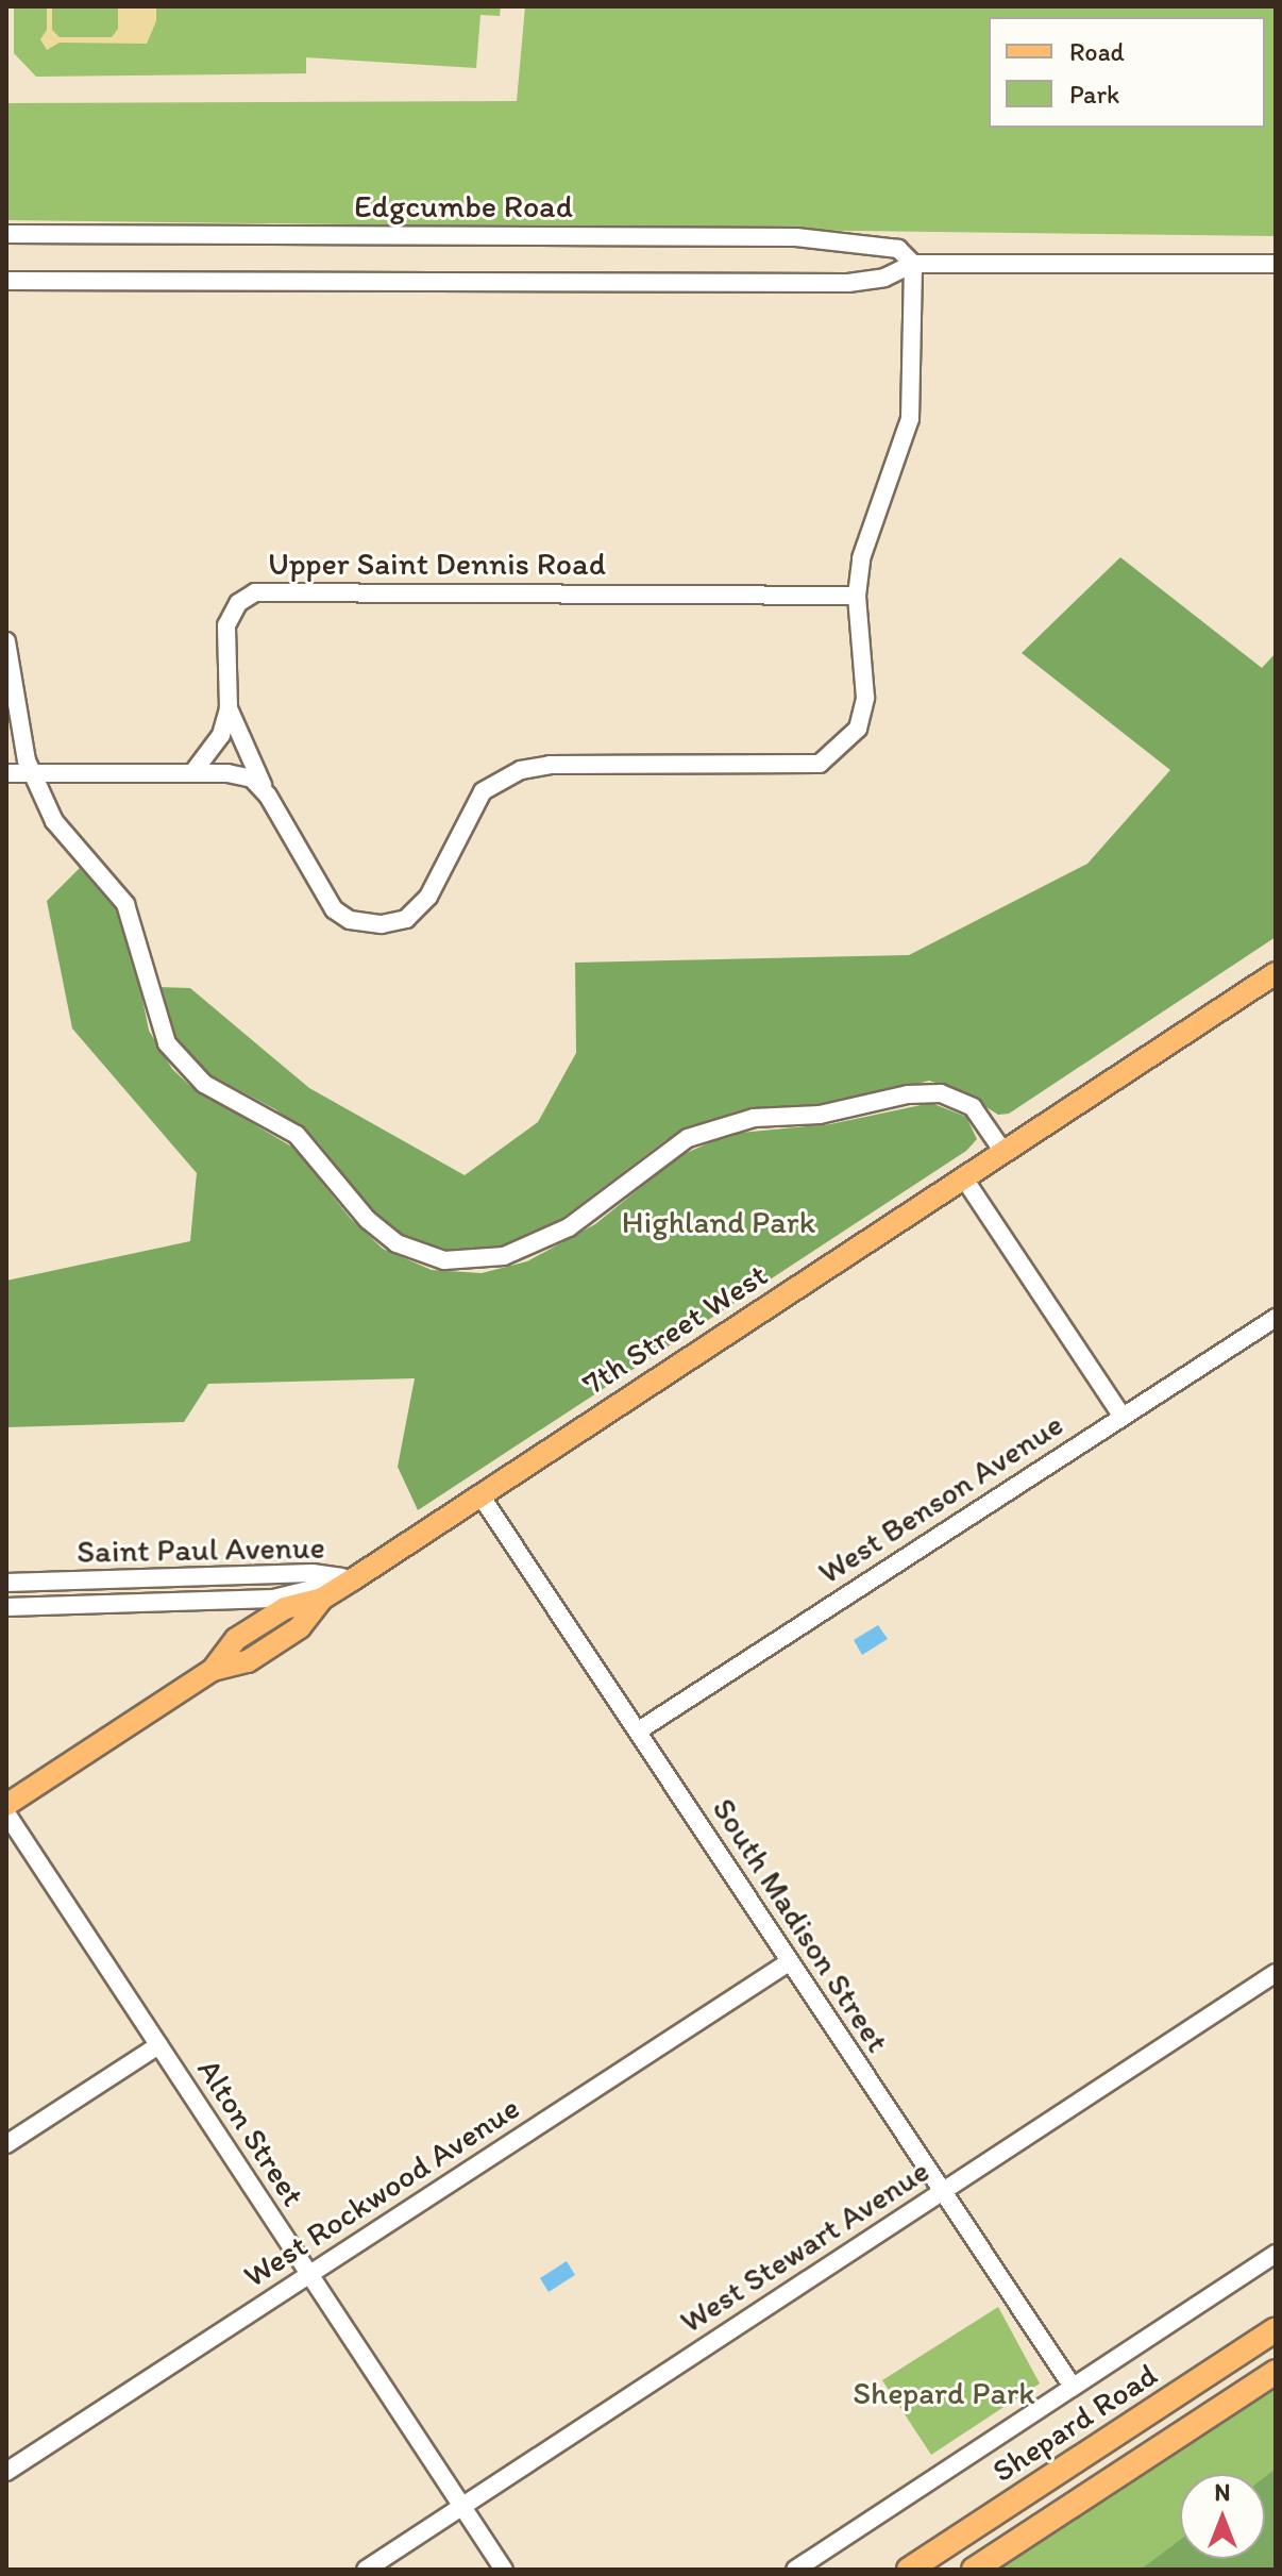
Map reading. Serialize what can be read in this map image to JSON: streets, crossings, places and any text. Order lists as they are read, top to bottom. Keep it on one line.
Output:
{"streets":{"highway":["Shepard Road"],"main road":["7th Street West"],"street":["Edgcumbe Road","Upper Saint Dennis Road","West Benson Avenue","Saint Paul Avenue","South Madison Street","Alton Street","West Rockwood Avenue","West Stewart Avenue"]},"crossings":[["7th Street West","Saint Paul Avenue"],["7th Street West","South Madison Street"],["West Benson Avenue","South Madison Street"],["South Madison Street","West Rockwood Avenue"],["South Madison Street","West Stewart Avenue"],["Alton Street","West Rockwood Avenue"],["Alton Street","West Stewart Avenue"]],"parks":["Highland Park","Shepard Park"],"legend":["Road","Park"],"north":"top"}
